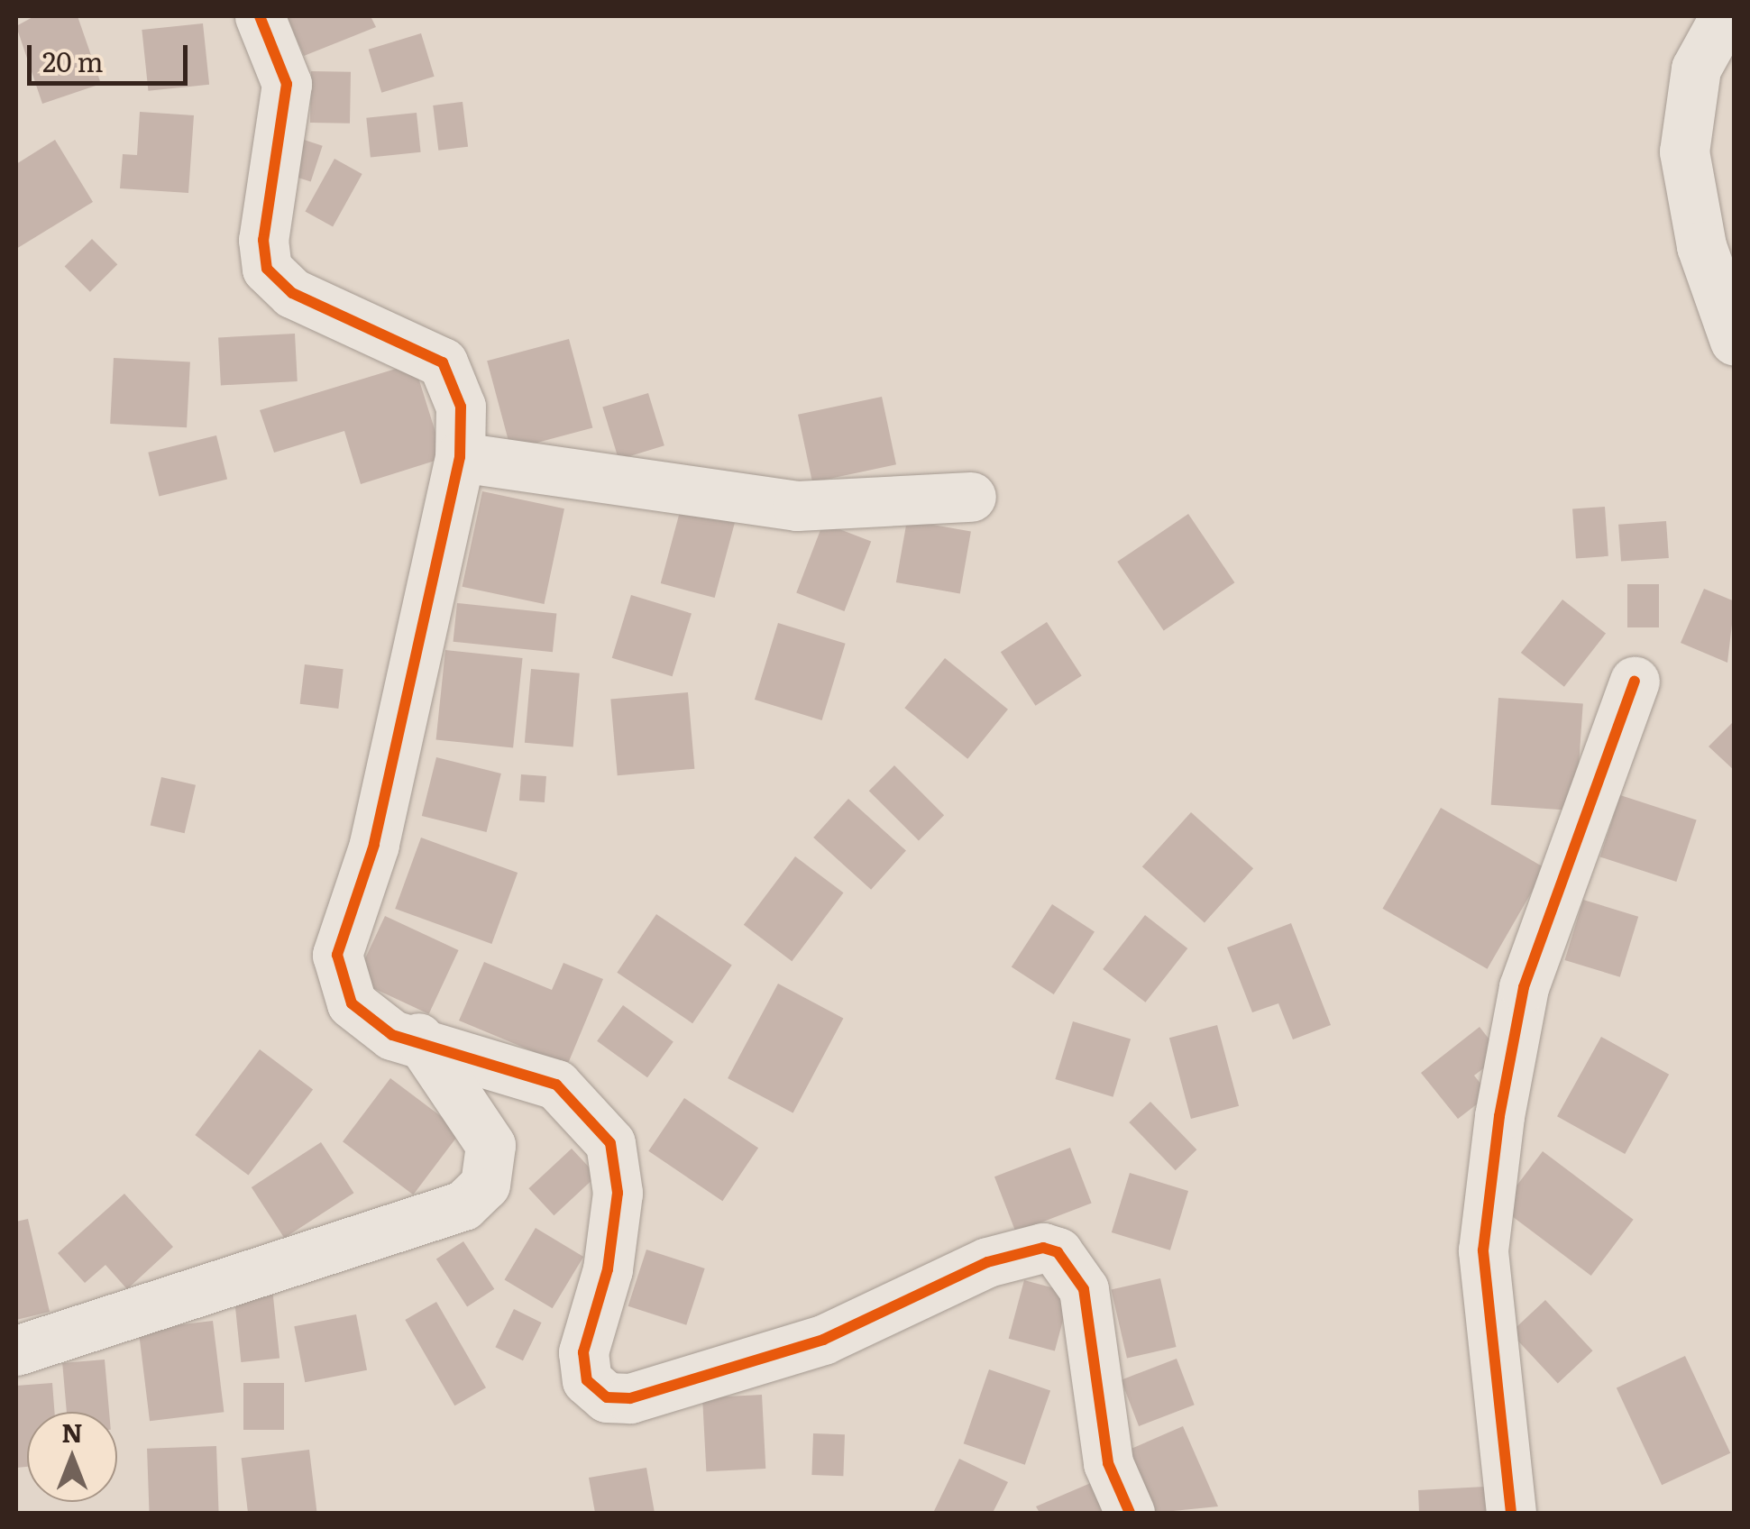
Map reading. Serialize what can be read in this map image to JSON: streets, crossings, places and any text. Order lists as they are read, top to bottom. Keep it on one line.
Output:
{"scale_bar":"20 m","north":"top"}
